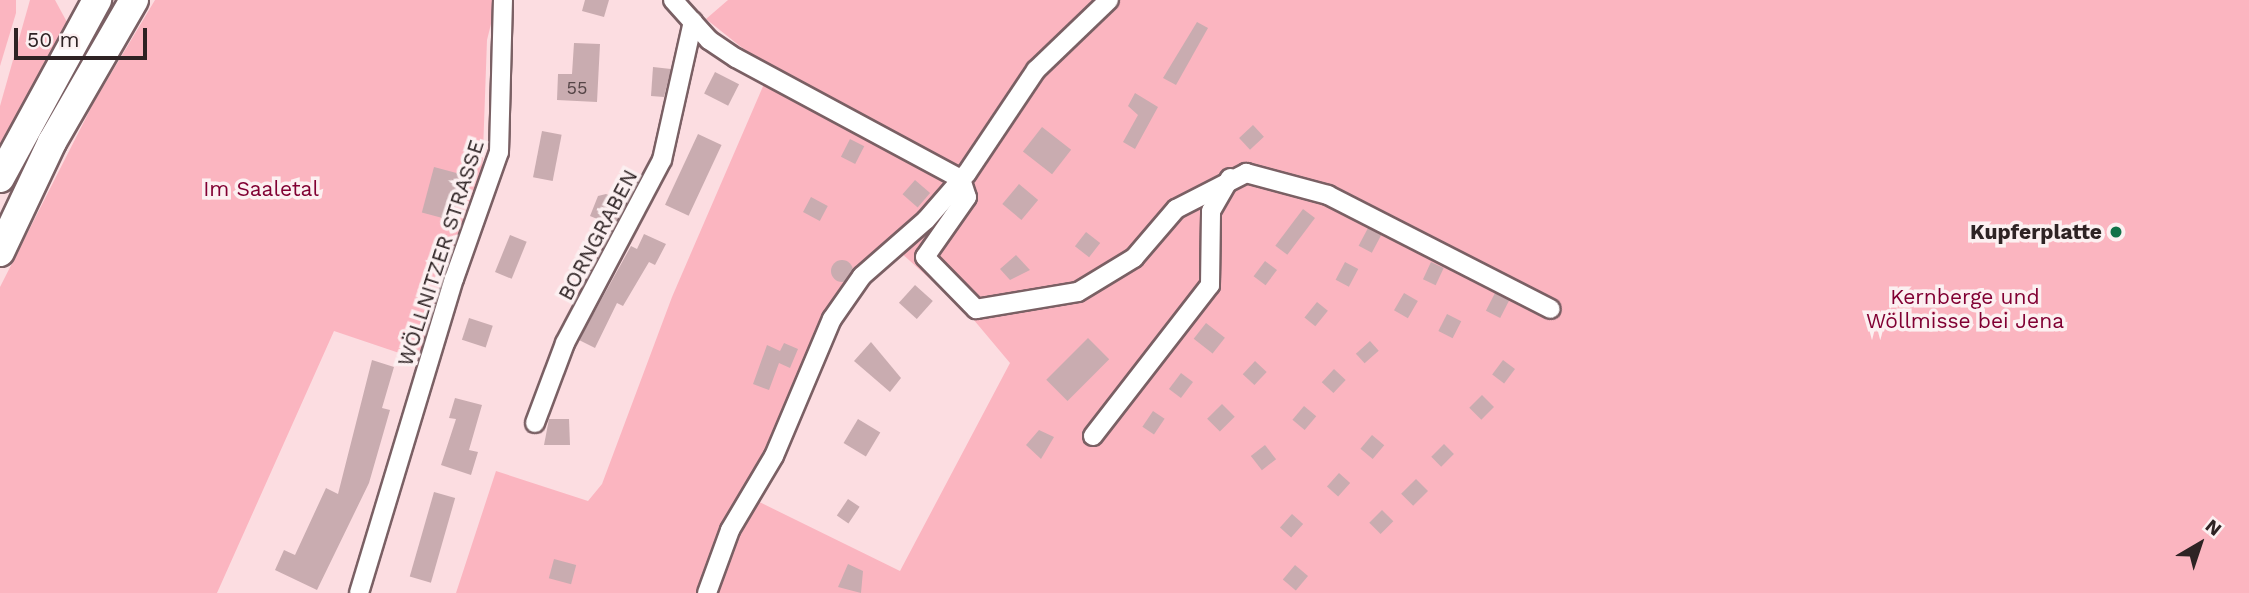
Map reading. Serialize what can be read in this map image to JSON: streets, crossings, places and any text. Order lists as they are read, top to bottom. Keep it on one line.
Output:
{"streets":{"street":["BORNGRABEN","WÖLLNITZER STRASSE"]},"parks":["Im Saaletal","Kernberge und Wöllmisse bei Jena"],"places":["Kupferplatte"],"house_numbers":["55"],"scale_bar":"50 m","north":"top right"}
